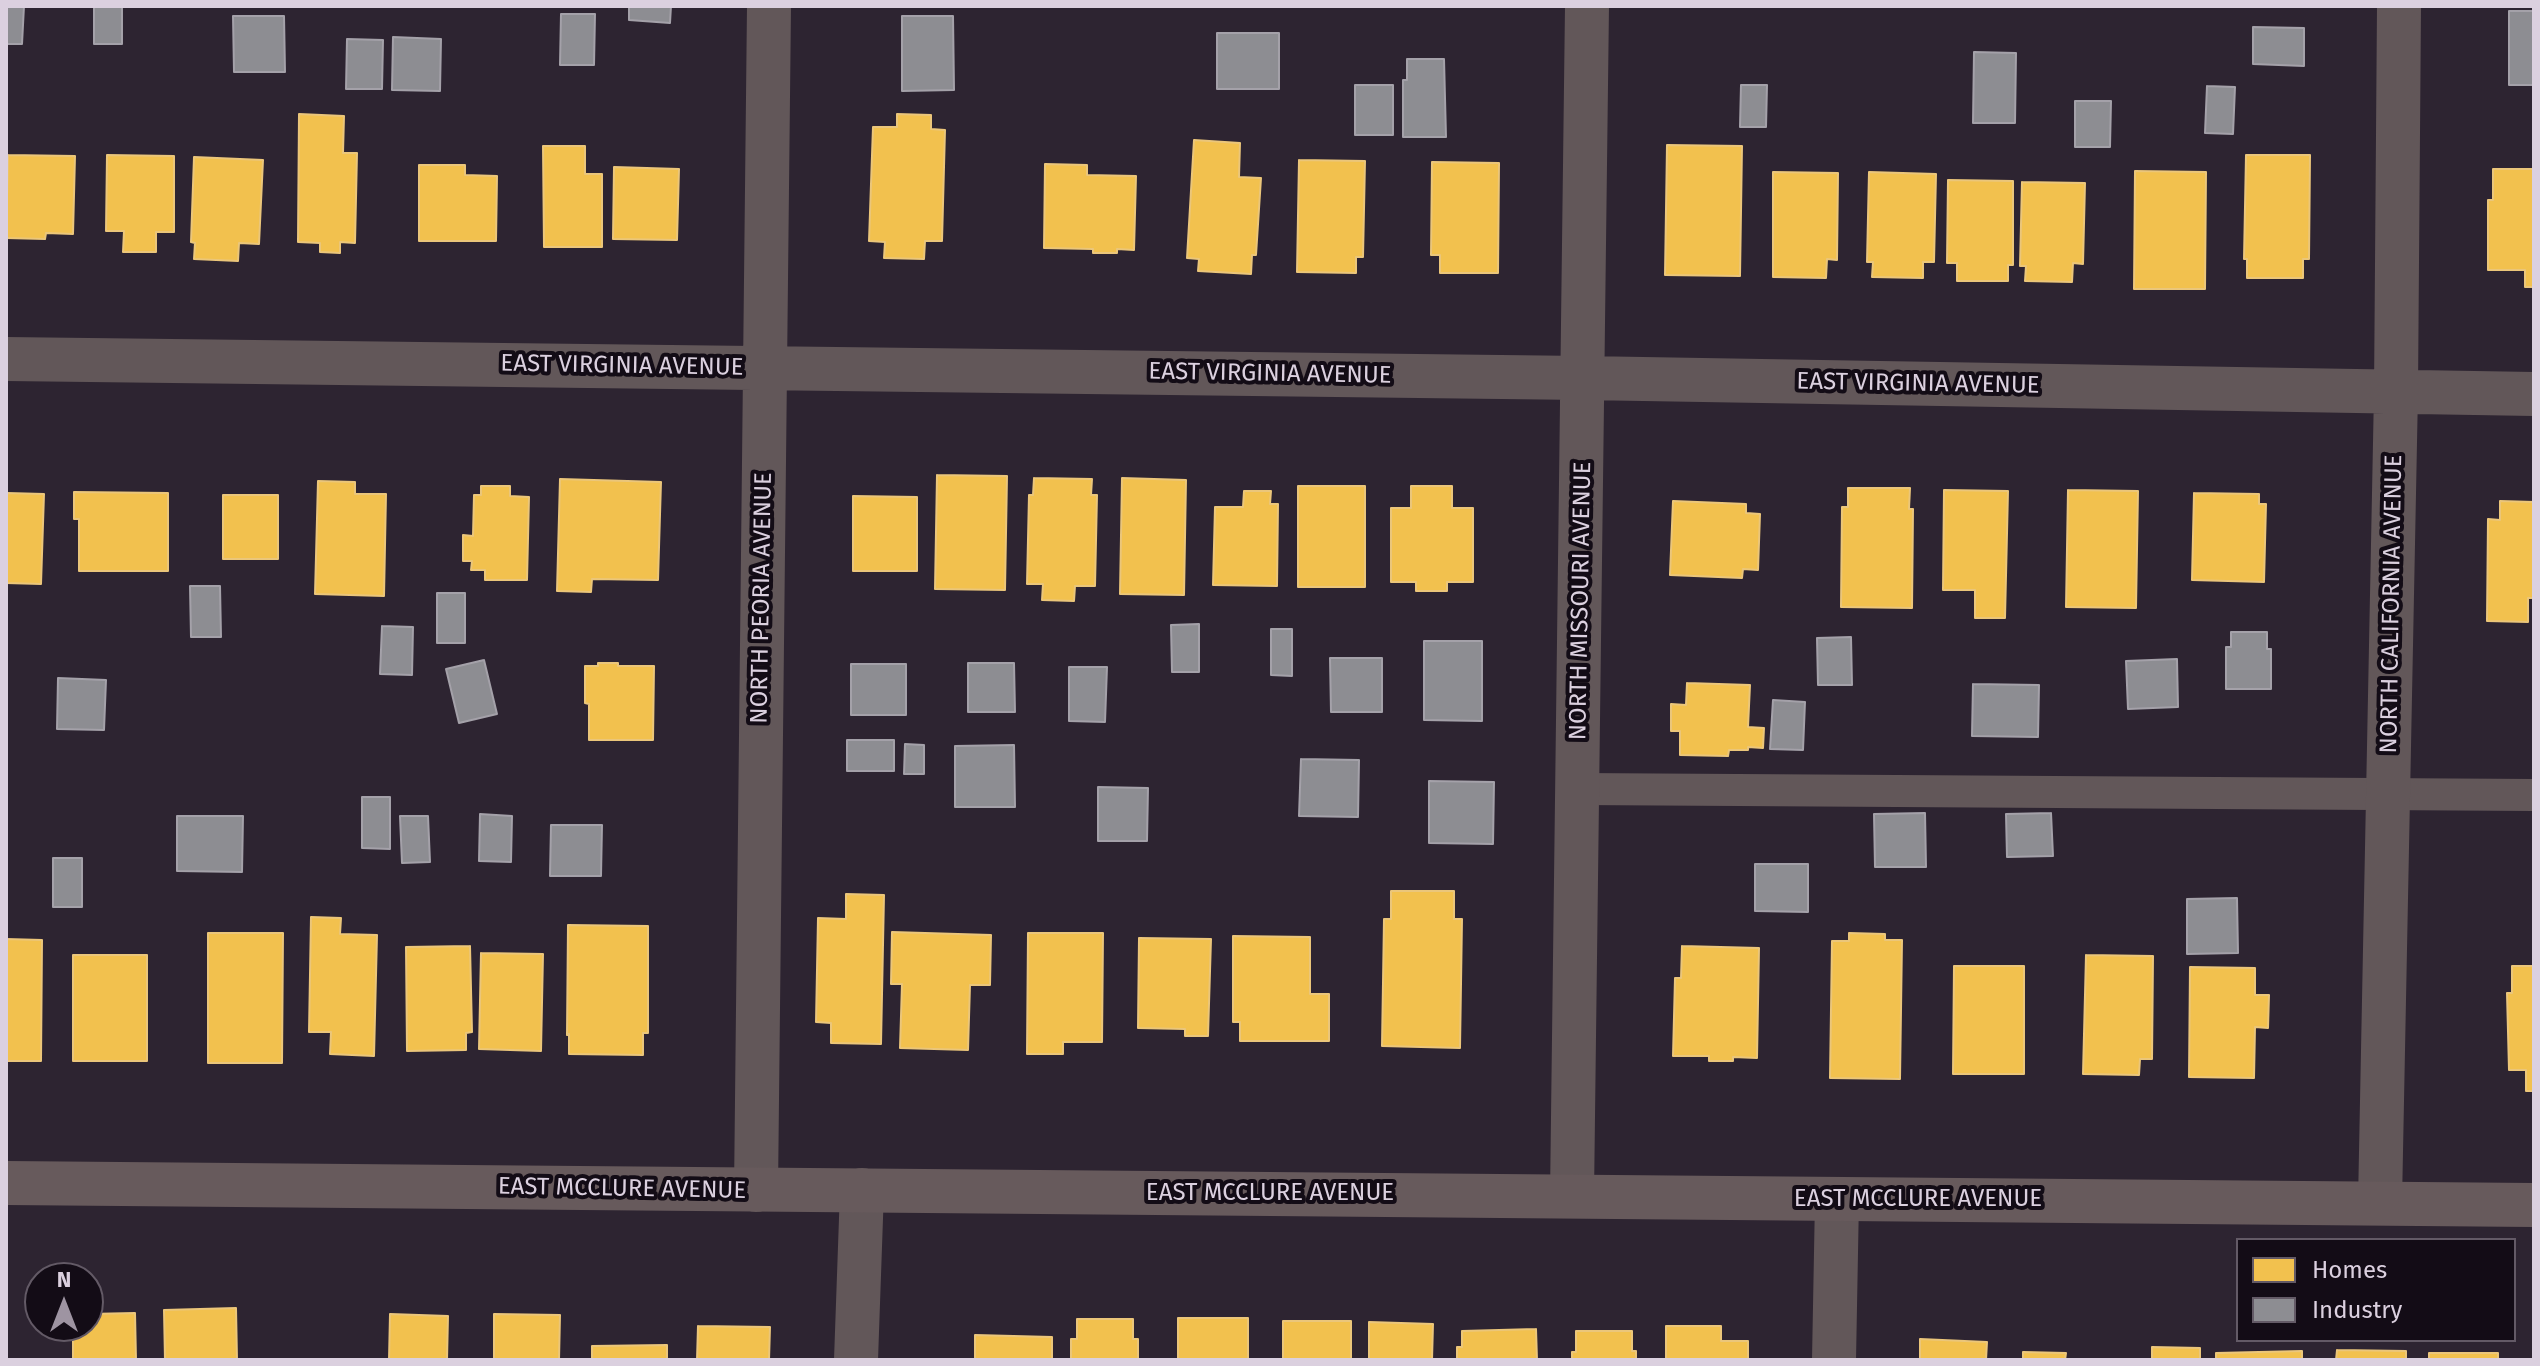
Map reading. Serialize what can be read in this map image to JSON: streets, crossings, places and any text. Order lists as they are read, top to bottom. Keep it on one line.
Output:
{"streets":{"street":["EAST VIRGINIA AVENUE","NORTH PEORIA AVENUE","NORTH MISSOURI AVENUE","NORTH CALIFORNIA AVENUE","EAST MCCLURE AVENUE"]},"crossings":[["EAST VIRGINIA AVENUE","NORTH PEORIA AVENUE"],["EAST VIRGINIA AVENUE","NORTH MISSOURI AVENUE"],["EAST VIRGINIA AVENUE","NORTH CALIFORNIA AVENUE"],["NORTH PEORIA AVENUE","EAST MCCLURE AVENUE"],["NORTH MISSOURI AVENUE","EAST MCCLURE AVENUE"],["NORTH CALIFORNIA AVENUE","EAST MCCLURE AVENUE"]],"legend":["Homes","Industry"],"north":"top"}
